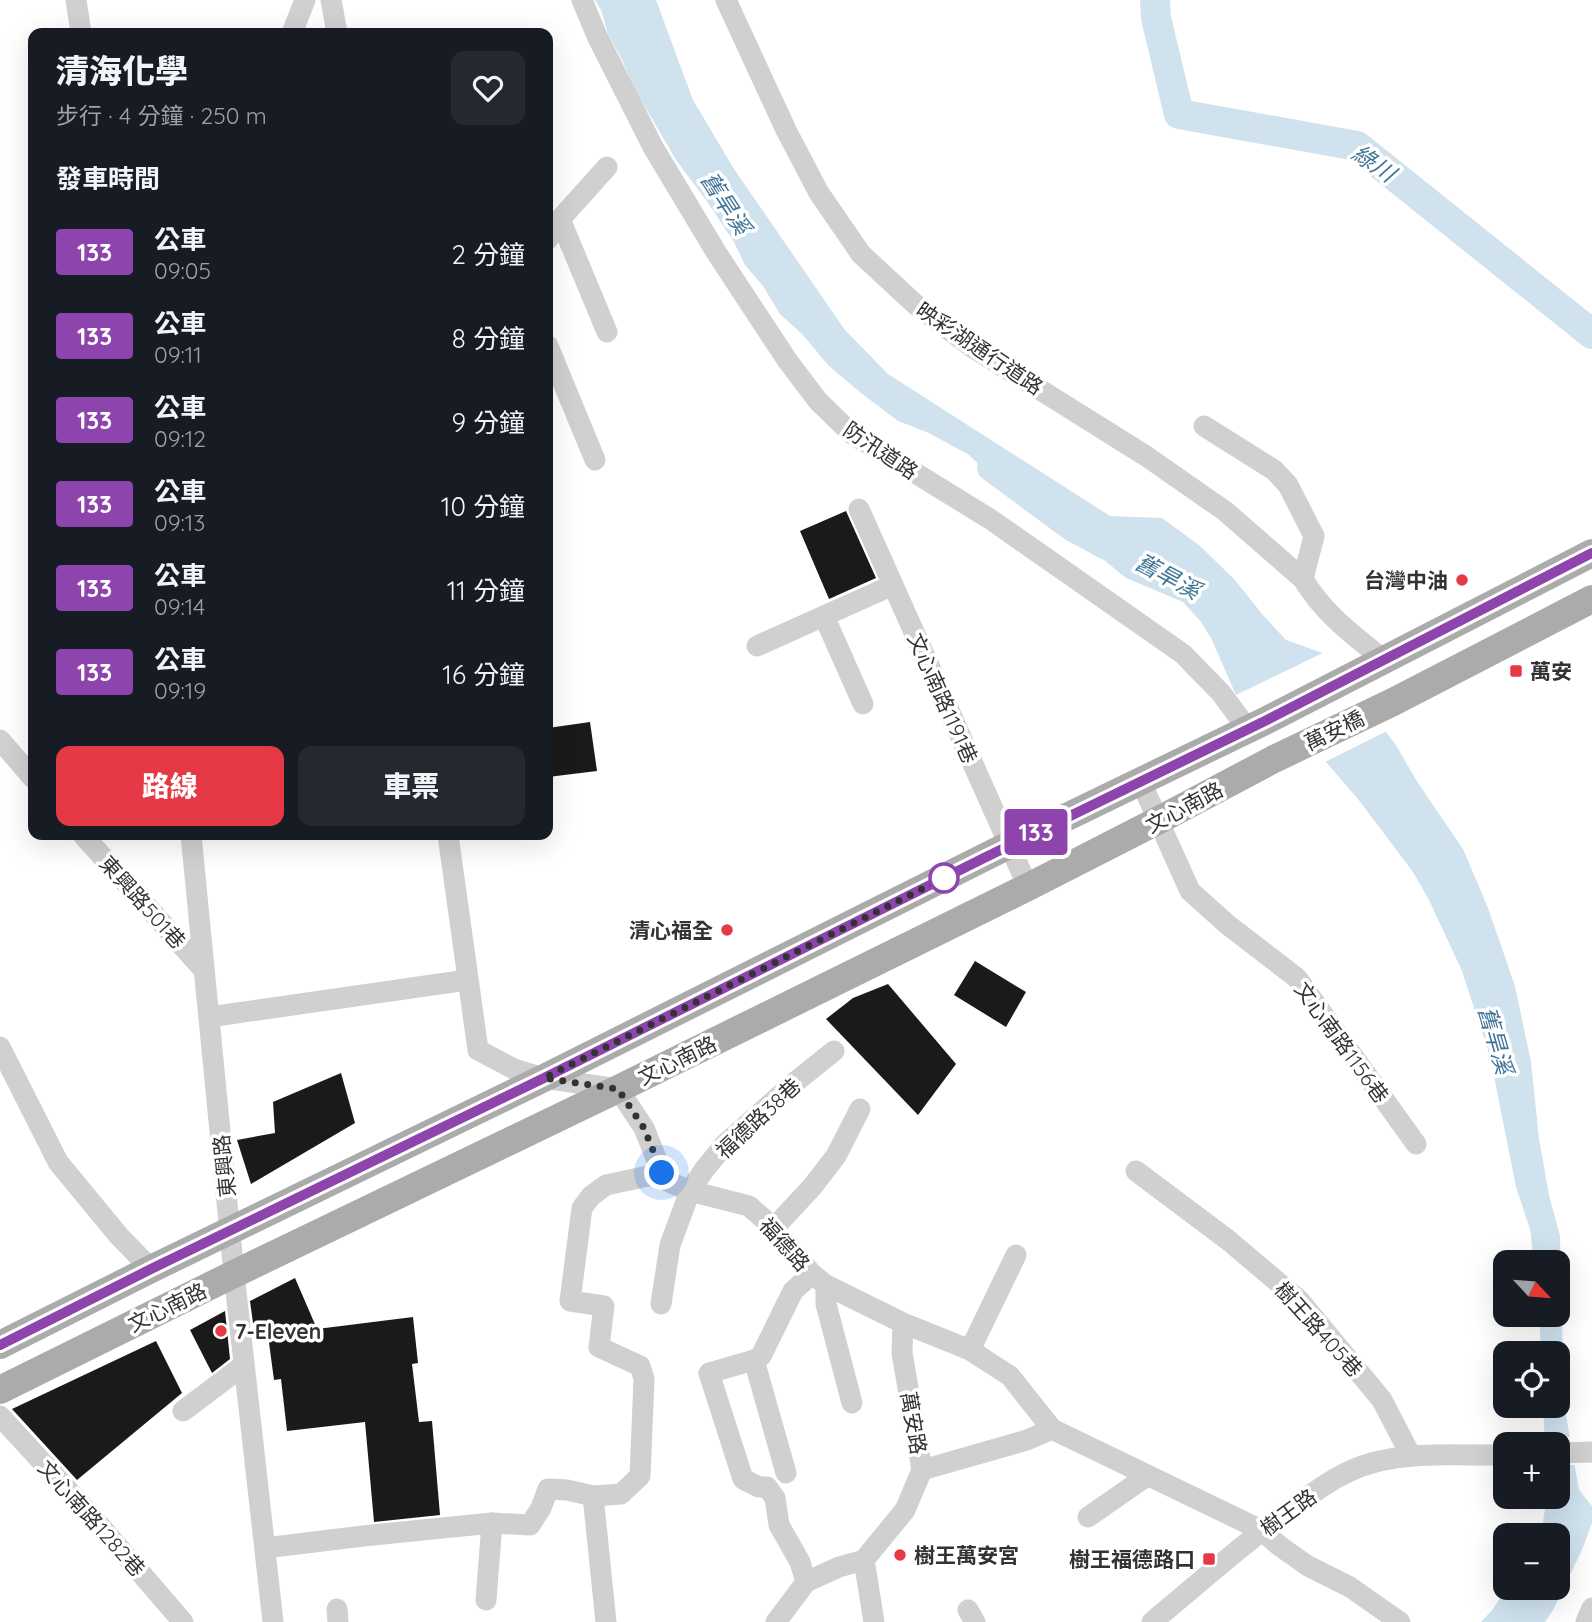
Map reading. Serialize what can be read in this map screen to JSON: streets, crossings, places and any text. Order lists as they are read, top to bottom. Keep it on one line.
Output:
{"streets":{"main road":["萬安橋","文心南路"],"street":["映彩湖通行道路","防汛道路","文心南路1191巷","東興路501巷","文心南路1156巷","福德路38巷","東興路","福德路","樹王路405巷","萬安路","樹王路","文心南路1282巷"]},"crossings":[["映彩湖通行道路","萬安橋"],["防汛道路","萬安橋"],["防汛道路","文心南路"],["文心南路1191巷","文心南路"],["萬安橋","文心南路"],["文心南路","文心南路1156巷"],["文心南路","東興路"],["東興路501巷","東興路"],["福德路38巷","福德路"],["福德路","萬安路"],["福德路","樹王路"],["樹王路405巷","樹王路"]],"water":["綠川","舊旱溪"],"places":{"other":["台灣中油","清心福全","7-Eleven","樹王萬安宮"],"transit":["萬安","樹王福德路口"]},"lines":["bus line 133"],"north":"bottom right","page":{"on_map":"133","heading":[["清海化學","步行 · 4 分鐘 · 250 m"],"發車時間"],"list":[{"mark":"133","name":"公車","note":"09:05","value":"2 分鐘"},{"mark":"133","name":"公車","note":"09:11","value":"8 分鐘"},{"mark":"133","name":"公車","note":"09:12","value":"9 分鐘"},{"mark":"133","name":"公車","note":"09:13","value":"10 分鐘"},{"mark":"133","name":"公車","note":"09:14","value":"11 分鐘"},{"mark":"133","name":"公車","note":"09:19","value":"16 分鐘"}],"buttons":["路線","車票"],"map_buttons":["+","−"]}}
